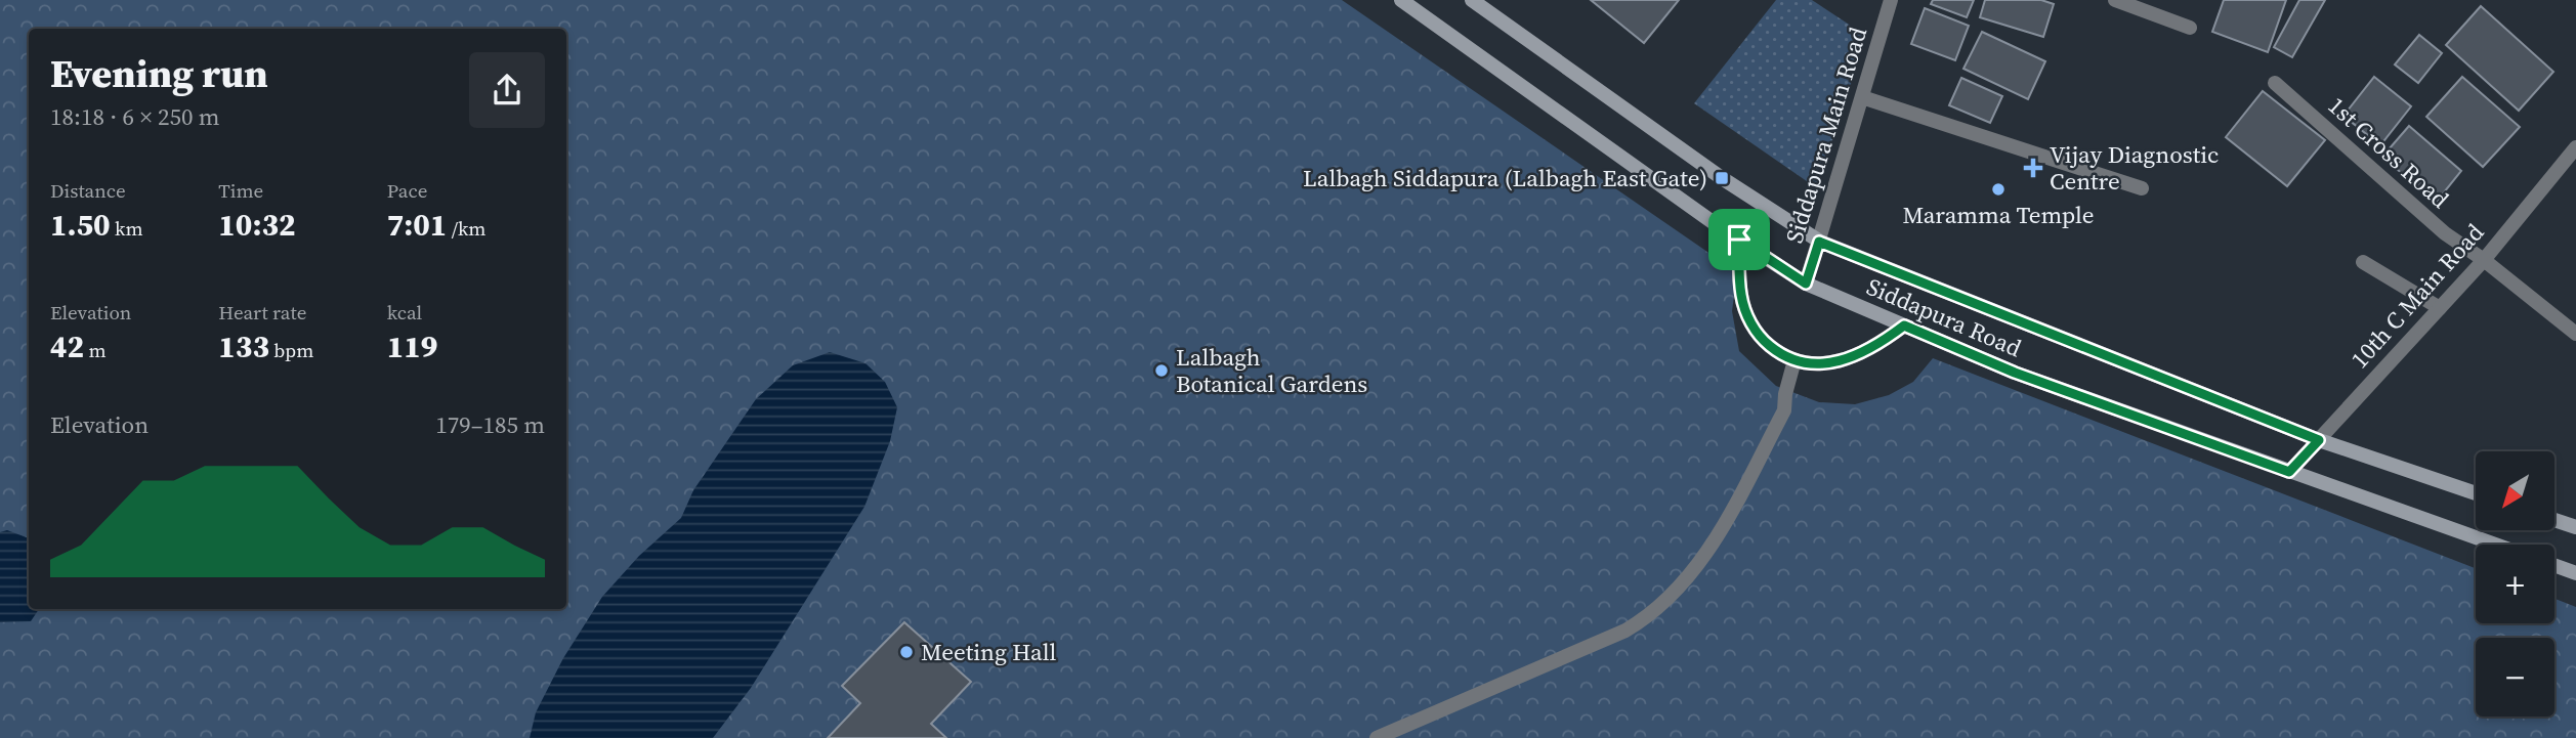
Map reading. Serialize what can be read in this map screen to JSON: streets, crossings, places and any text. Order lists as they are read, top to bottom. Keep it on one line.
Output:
{"streets":{"main road":["Siddapura Road"],"street":["Siddapura Main Road","1st Cross Road","10th C Main Road"]},"crossings":[["Siddapura Main Road","Siddapura Road"],["1st Cross Road","10th C Main Road"],["10th C Main Road","Siddapura Road"]],"places":{"health":["Vijay Diagnostic Centre"],"transit":["Lalbagh Siddapura (Lalbagh East Gate)"],"other":["Maramma Temple","Lalbagh Botanical Gardens","Meeting Hall"]},"north":"bottom left","page":{"heading":["Evening run","18:18 · 6 × 250 m"],"stats":[["Distance","1.50 km"],["Time","10:32"],["Pace","7:01 /km"],["Elevation","42 m"],["Heart rate","133 bpm"],["kcal","119"]],"chart":["Elevation","179–185 m"],"map_buttons":["+","−"]}}
